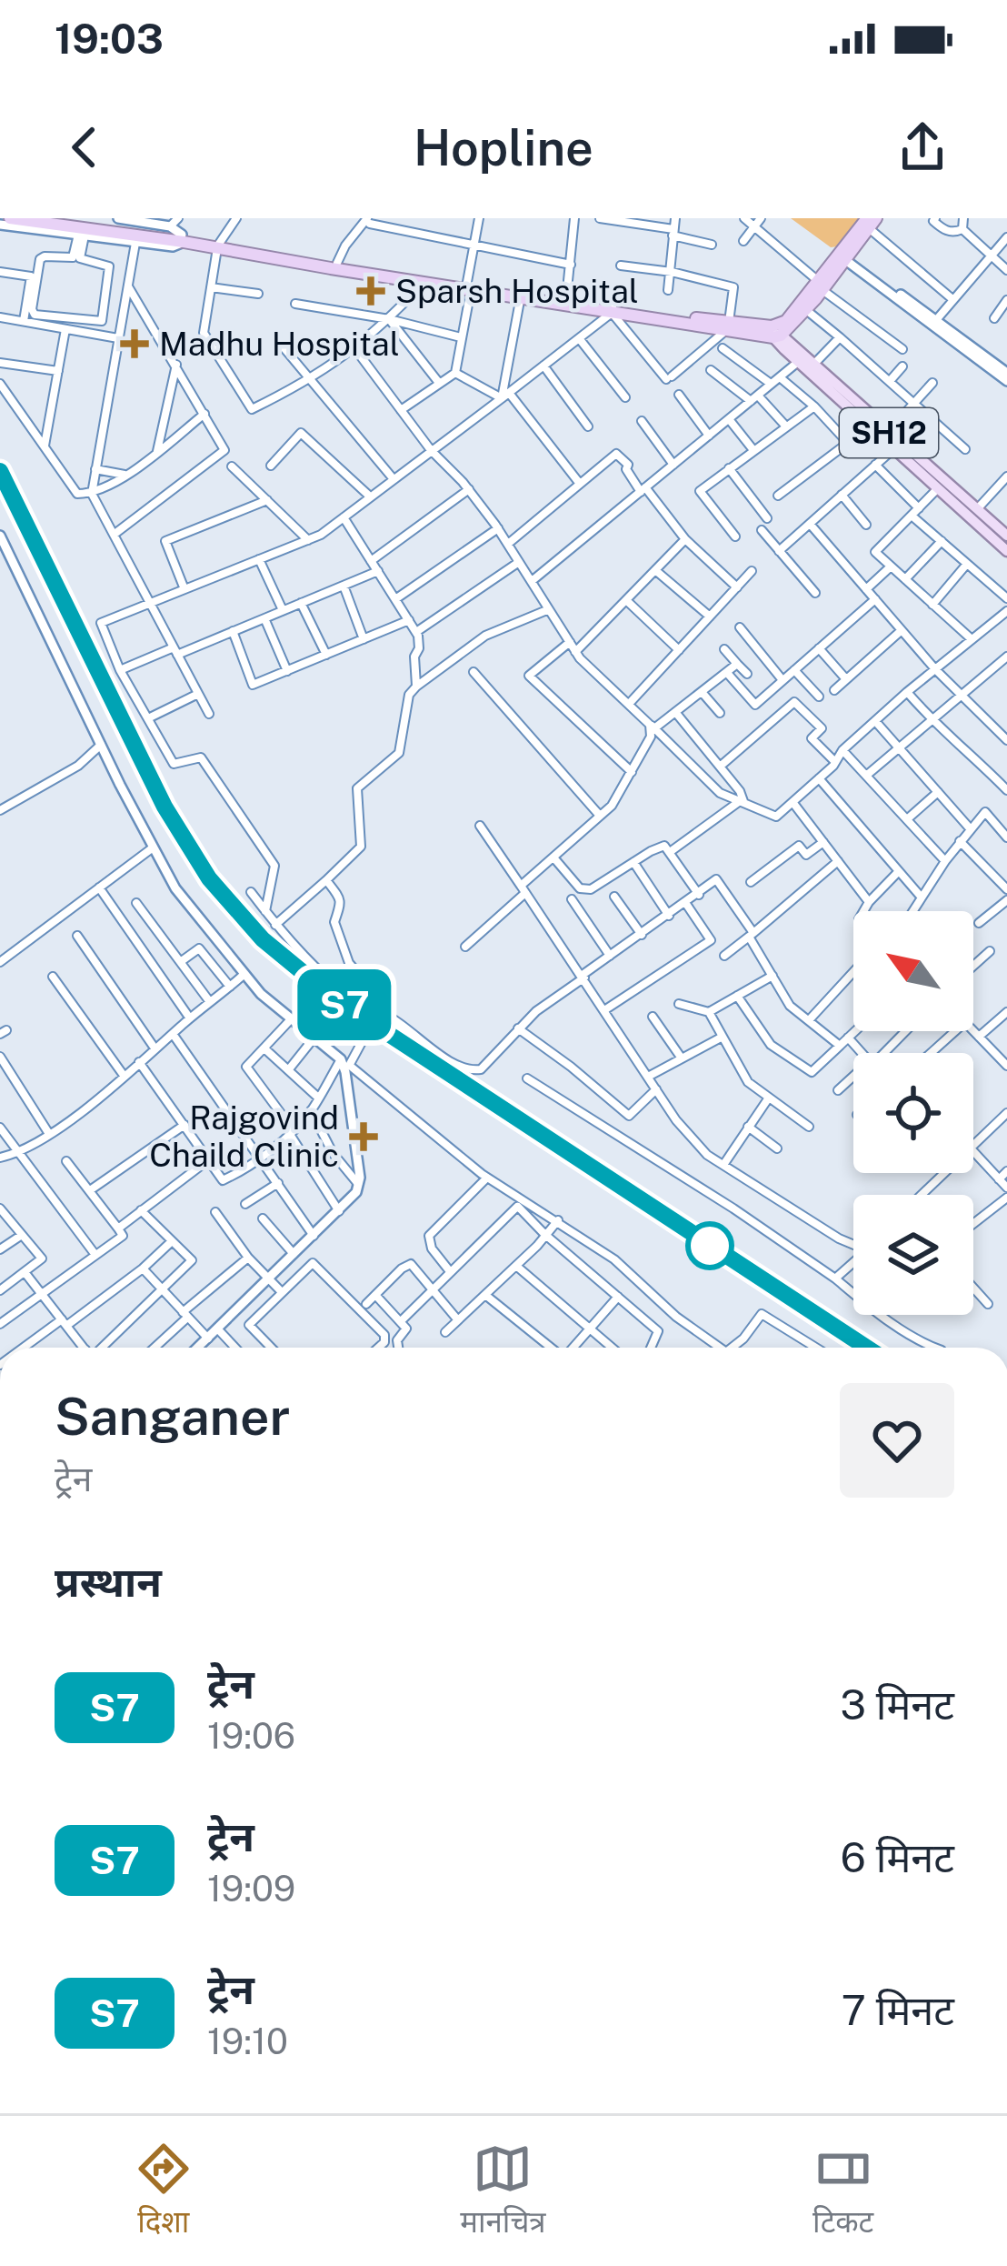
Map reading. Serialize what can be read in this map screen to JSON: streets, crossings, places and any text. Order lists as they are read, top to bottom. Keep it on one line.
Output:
{"streets":{"main road":["SH12"]},"places":{"health":["Sparsh Hospital","Madhu Hospital","Rajgovind Chaild Clinic"]},"north":"top left","page":{"status":"19:03","header":"Hopline","on_map":"S7","heading":[["Sanganer","ट्रेन"],"प्रस्थान"],"list":[{"mark":"S7","name":"ट्रेन","note":"19:06","value":"3 मिनट"},{"mark":"S7","name":"ट्रेन","note":"19:09","value":"6 मिनट"},{"mark":"S7","name":"ट्रेन","note":"19:10","value":"7 मिनट"}],"tabs":["दिशा","मानचित्र","टिकट"]}}
